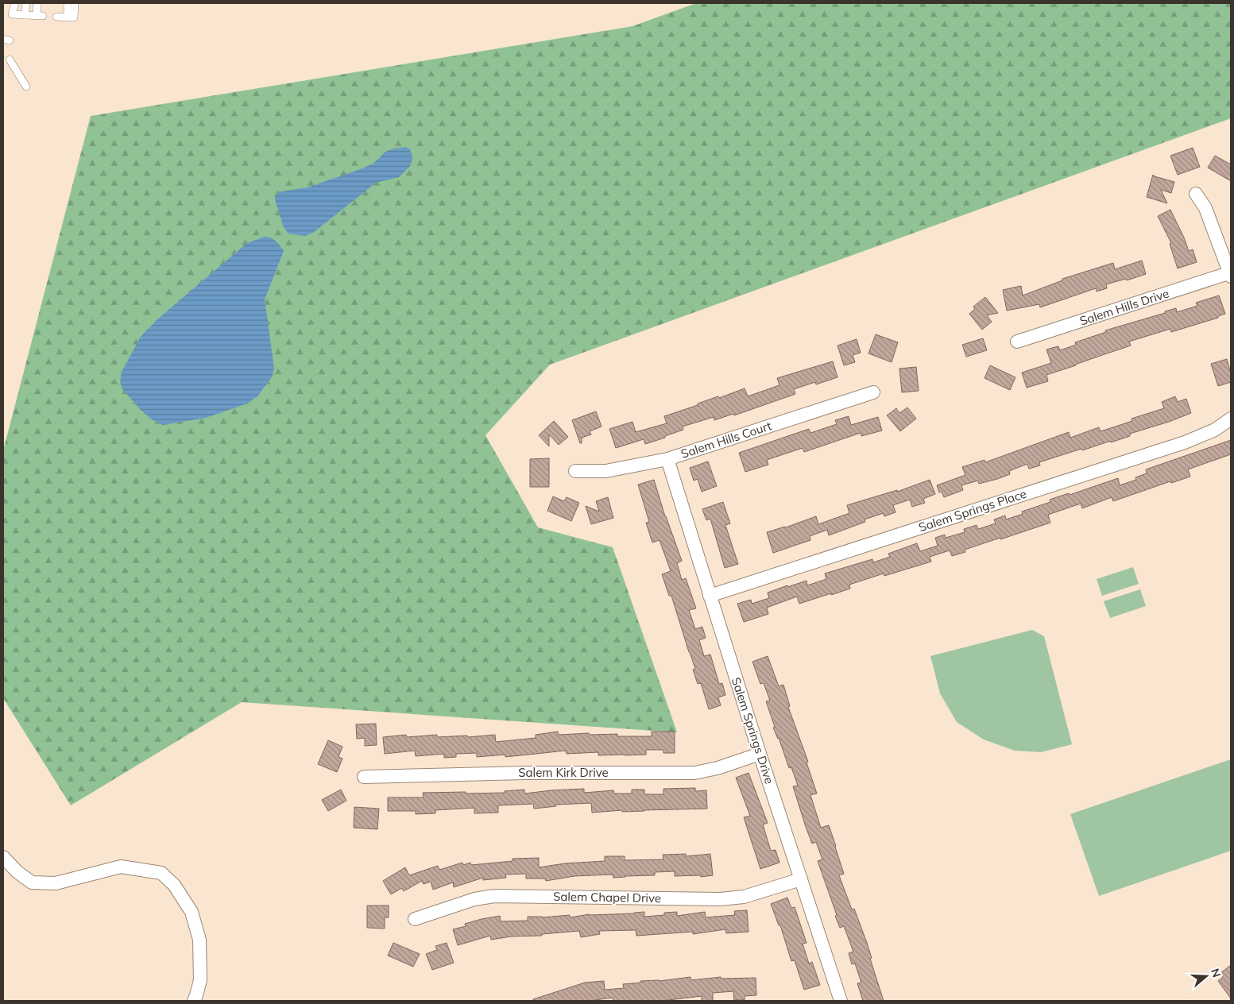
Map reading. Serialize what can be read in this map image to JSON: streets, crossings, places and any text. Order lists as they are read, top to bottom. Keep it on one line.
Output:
{"streets":{"street":["Salem Hills Drive","Salem Hills Court","Salem Springs Place","Salem Springs Drive","Salem Kirk Drive","Salem Chapel Drive"]},"crossings":[["Salem Hills Court","Salem Springs Drive"],["Salem Springs Place","Salem Springs Drive"],["Salem Springs Drive","Salem Kirk Drive"],["Salem Springs Drive","Salem Chapel Drive"]],"north":"right"}
